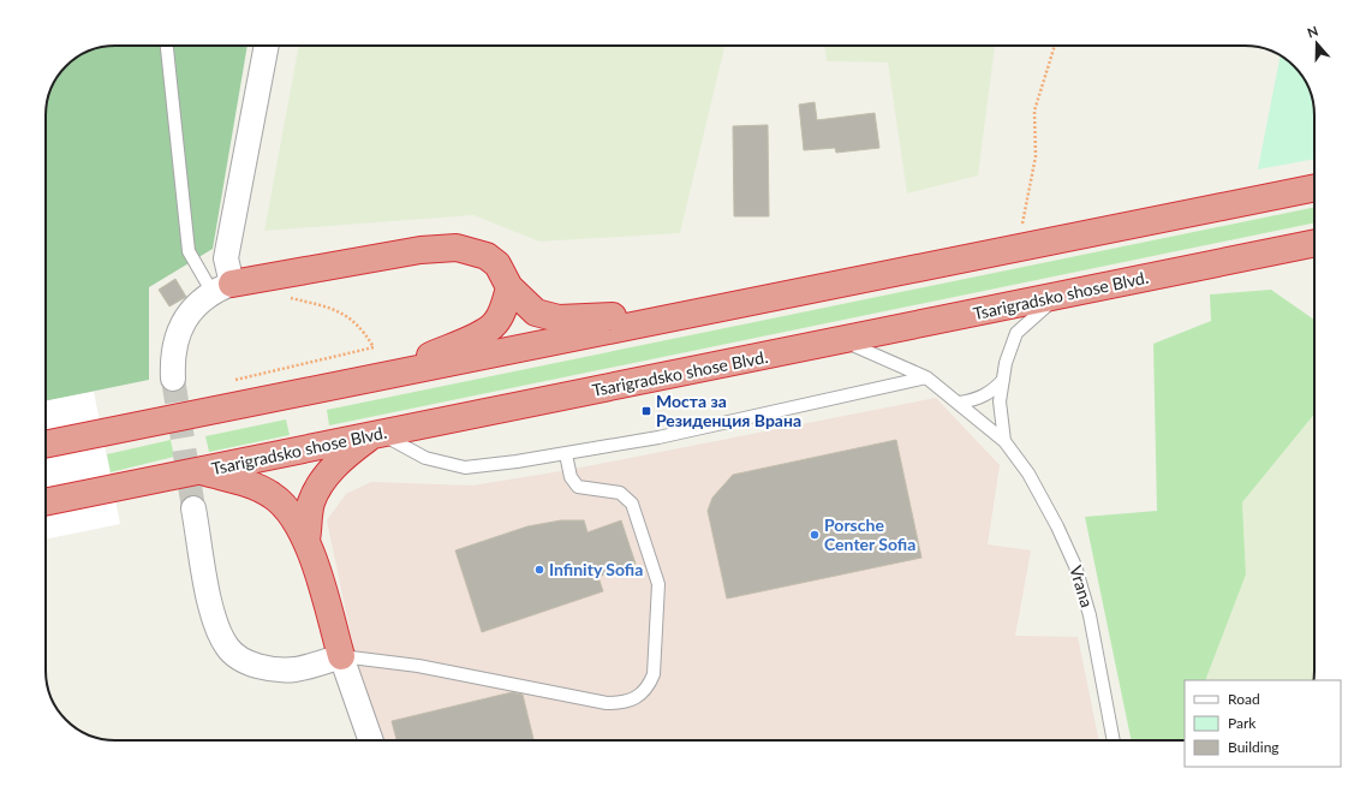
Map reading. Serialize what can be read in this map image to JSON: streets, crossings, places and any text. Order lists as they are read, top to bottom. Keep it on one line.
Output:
{"streets":{"highway":["Tsarigradsko shose Blvd."],"lane":["Vrana"]},"crossings":[["Tsarigradsko shose Blvd.","Vrana"]],"places":{"transit":["Моста за Резиденция Врана"],"other":["Porsche Center Sofia","Infinity Sofia"]},"legend":["Road","Park","Building"],"north":"top"}
